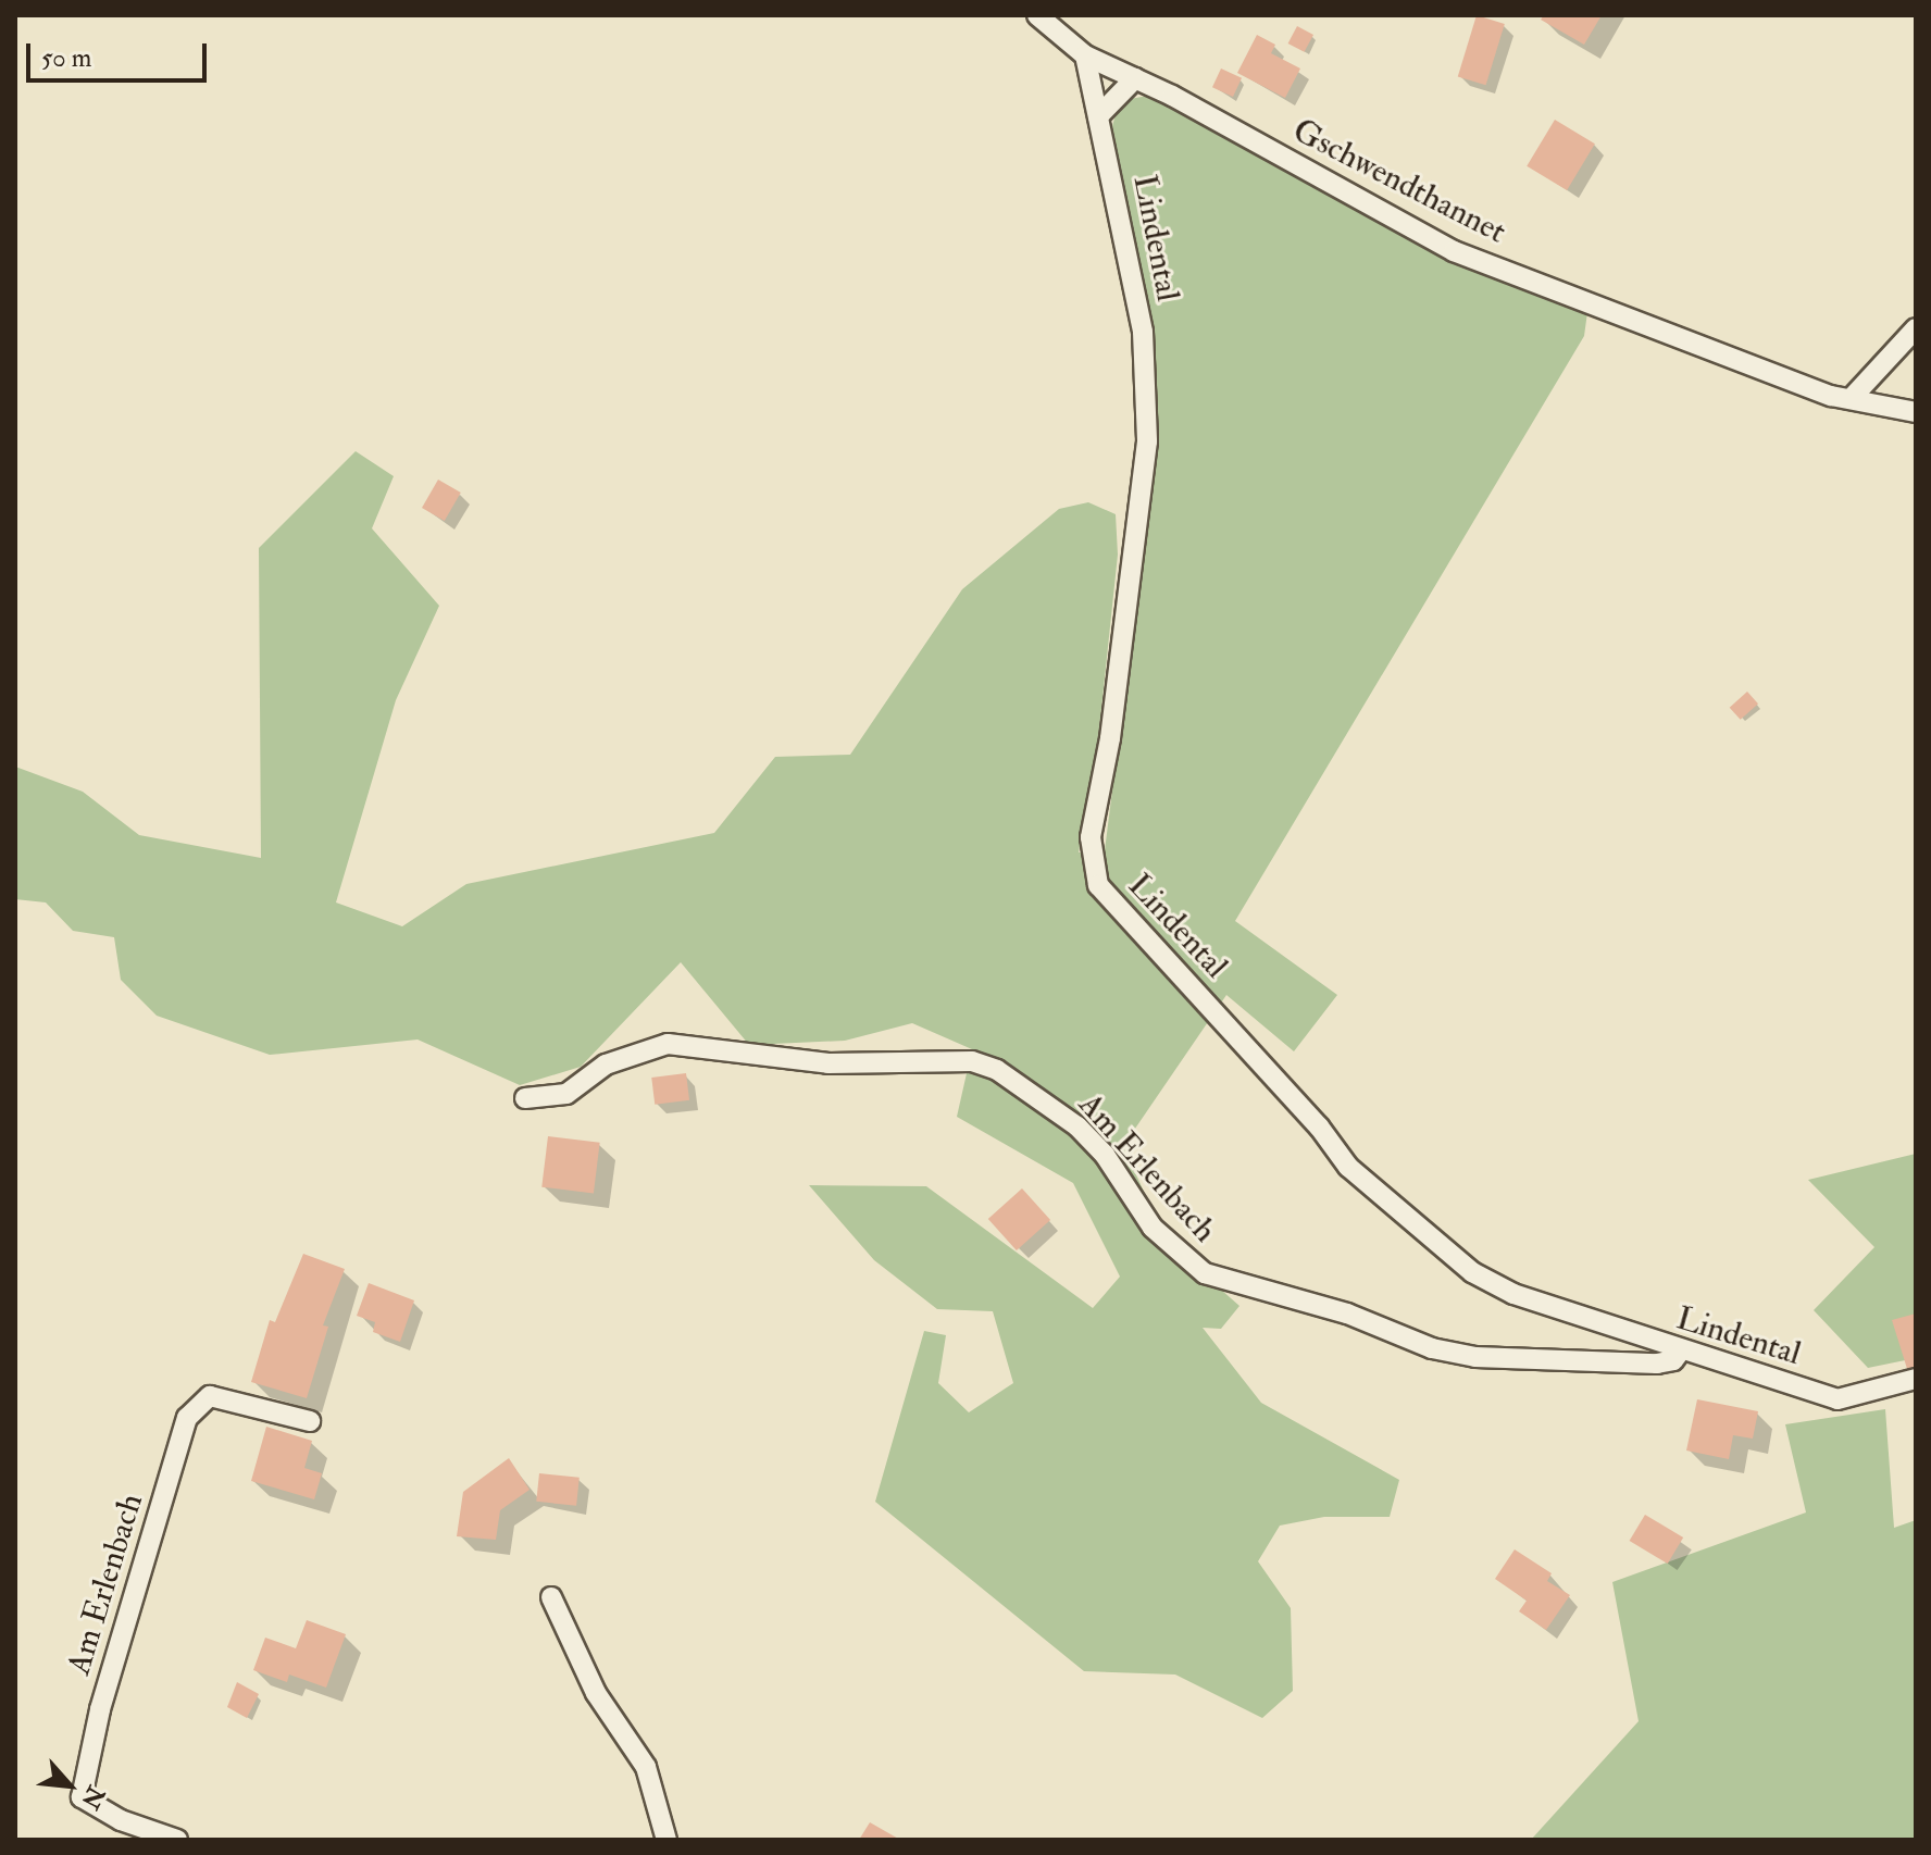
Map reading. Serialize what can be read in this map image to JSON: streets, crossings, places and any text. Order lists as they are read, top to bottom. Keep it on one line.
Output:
{"streets":{"street":["Gschwendthannet","Lindental","Am Erlenbach"]},"crossings":[["Gschwendthannet","Lindental"],["Lindental","Am Erlenbach"]],"scale_bar":"50 m","north":"bottom right"}
